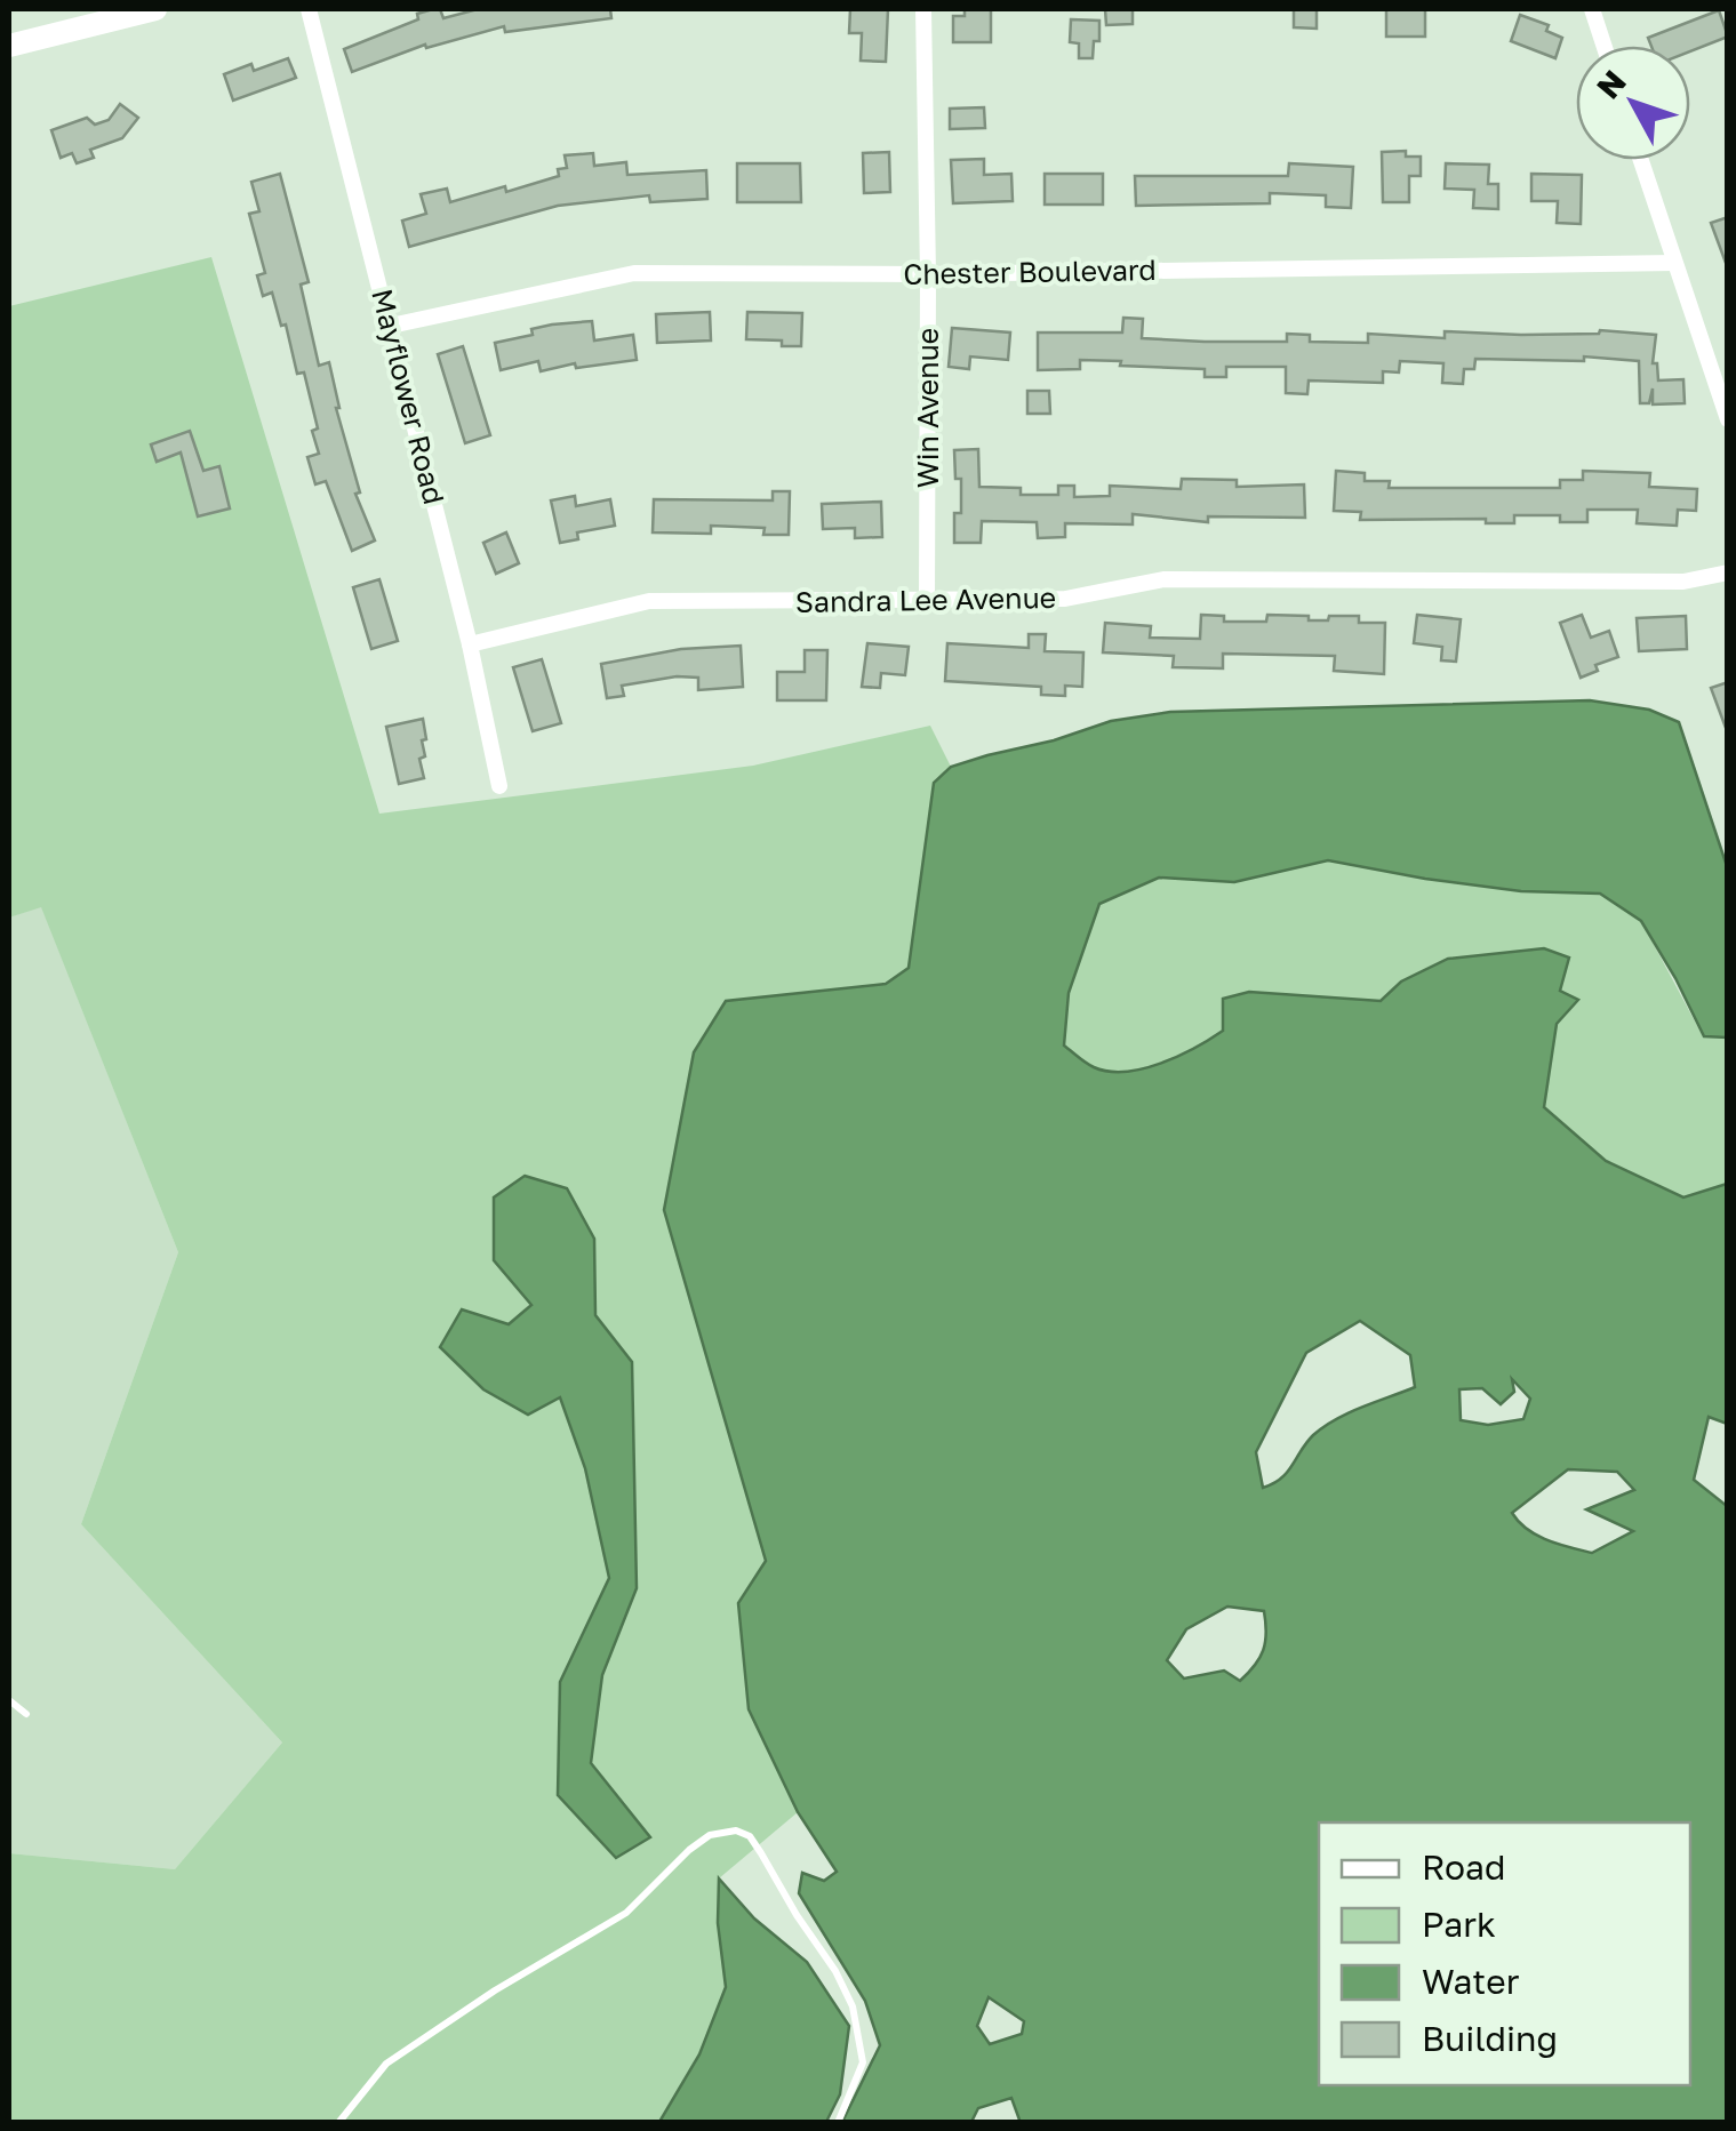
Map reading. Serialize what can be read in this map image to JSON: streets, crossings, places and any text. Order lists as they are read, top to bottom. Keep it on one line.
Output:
{"streets":{"street":["Chester Boulevard","Mayflower Road","Win Avenue","Sandra Lee Avenue"]},"crossings":[["Chester Boulevard","Mayflower Road"],["Chester Boulevard","Win Avenue"],["Mayflower Road","Sandra Lee Avenue"],["Win Avenue","Sandra Lee Avenue"]],"legend":["Road","Park","Water","Building"],"north":"top left"}
